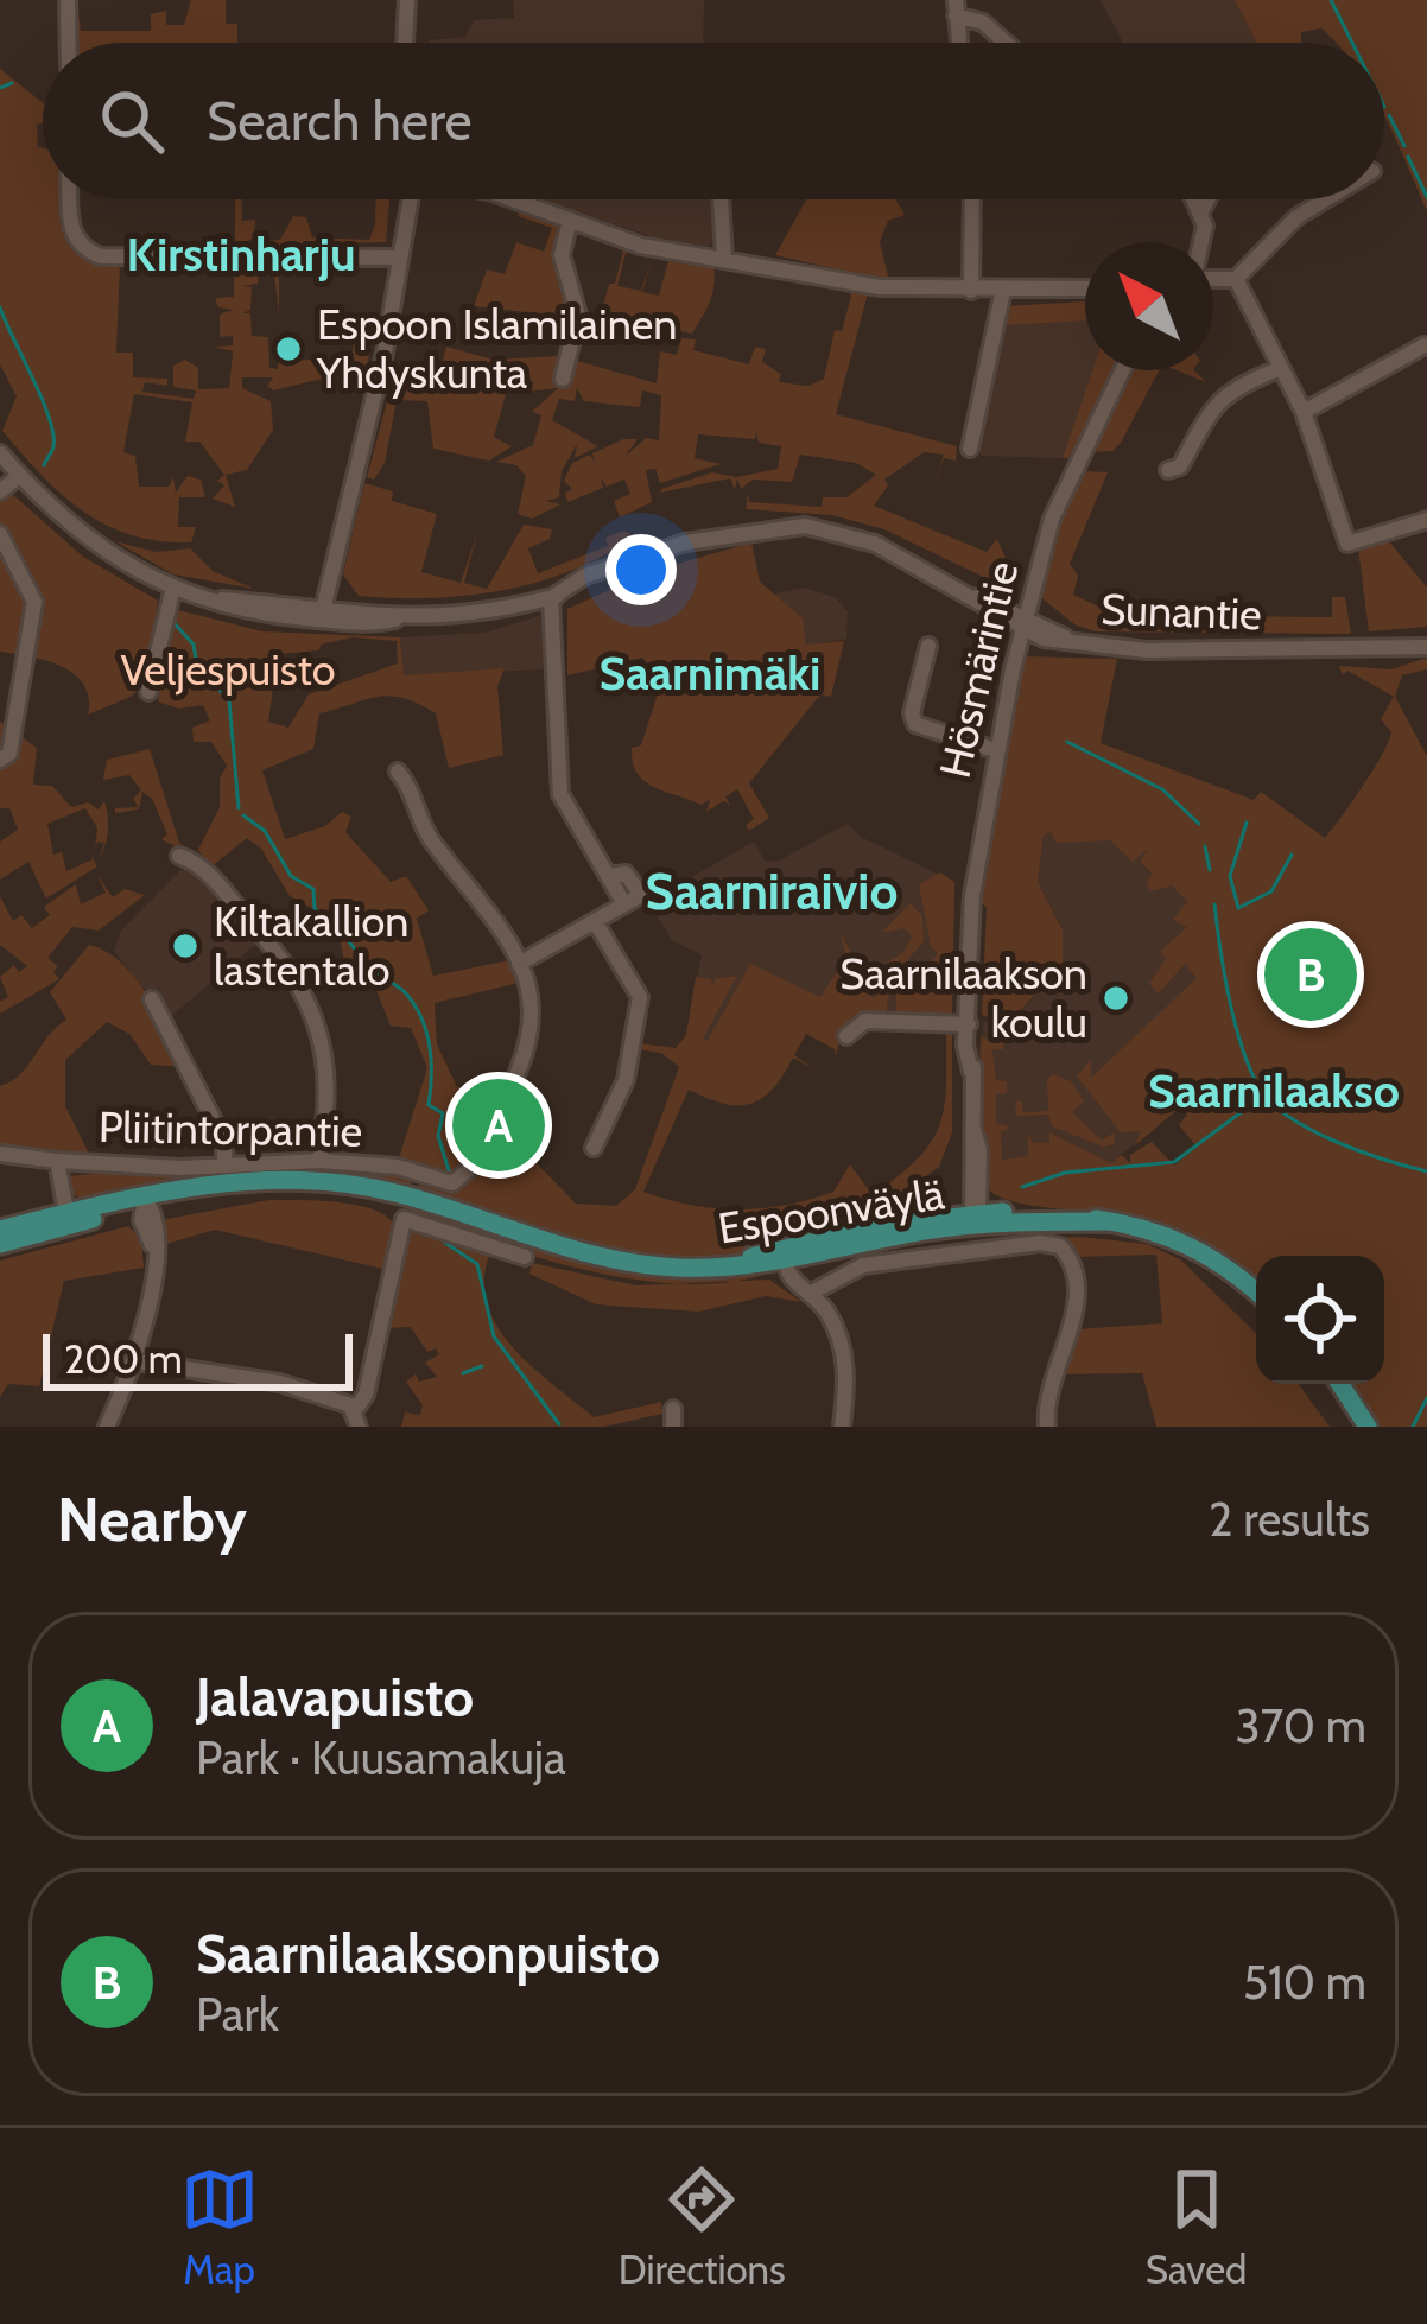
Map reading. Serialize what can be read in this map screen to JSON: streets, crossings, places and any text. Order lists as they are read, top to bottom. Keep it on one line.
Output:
{"streets":{"main road":["Espoonväylä"],"street":["Sunantie","Hösmärintie","Pliitintorpantie"]},"crossings":[["Sunantie","Hösmärintie"],["Hösmärintie","Espoonväylä"]],"districts":["Kirstinharju","Saarnimäki","Saarniraivio","Saarnilaakso"],"parks":["Veljespuisto"],"places":["Espoon Islamilainen Yhdyskunta","Kiltakallion lastentalo","Saarnilaakson koulu"],"scale_bar":"200 m","north":"top left","page":{"search":"Search here","pins":["B","A"],"scale":"200 m","heading":["Nearby","2 results"],"list":[{"mark":"A","name":"Jalavapuisto","note":"Park · Kuusamakuja","value":"370 m"},{"mark":"B","name":"Saarnilaaksonpuisto","note":"Park","value":"510 m"}],"nav":["Map","Directions","Saved"]}}
